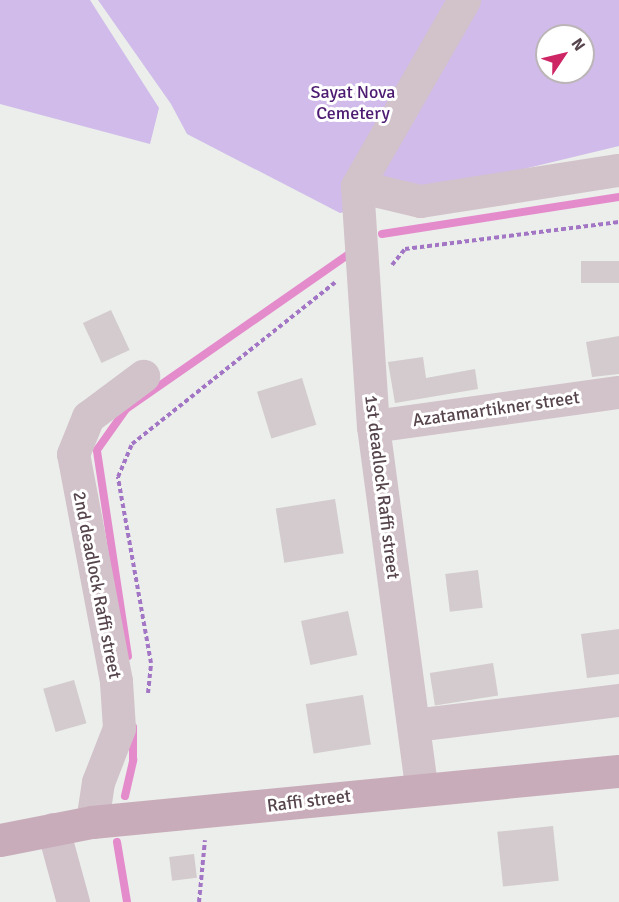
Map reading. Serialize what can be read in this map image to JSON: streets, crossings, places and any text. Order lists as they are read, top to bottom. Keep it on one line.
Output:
{"streets":{"main road":["Raffi street"],"street":["Azatamartikner street","1st deadlock Raffi street","2nd deadlock Raffi street"]},"crossings":[["Azatamartikner street","1st deadlock Raffi street"],["1st deadlock Raffi street","Raffi street"],["2nd deadlock Raffi street","Raffi street"]],"parks":["Sayat Nova Cemetery"],"north":"top right"}
